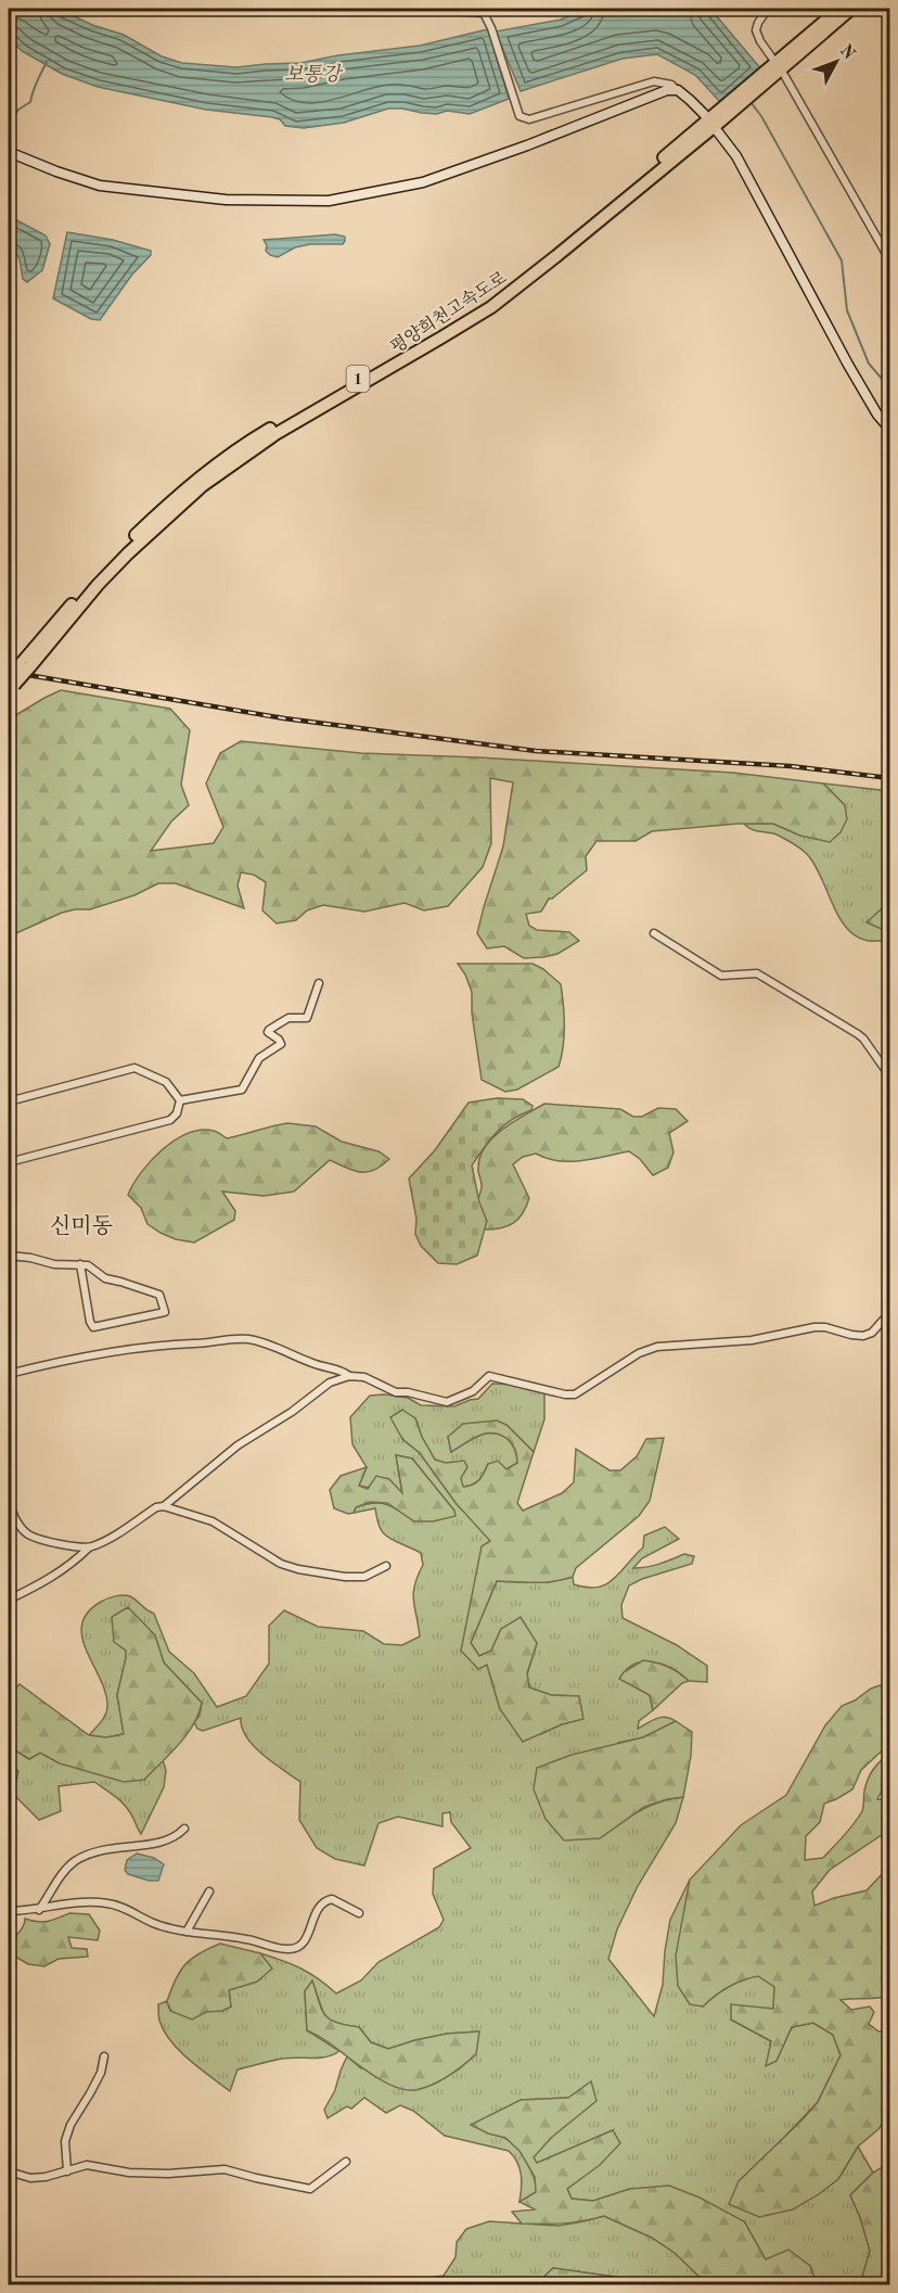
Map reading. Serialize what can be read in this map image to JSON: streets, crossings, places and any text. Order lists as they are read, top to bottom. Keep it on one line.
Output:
{"streets":{"highway":["평양희천고속도로","1"]},"districts":["신미동"],"water":["보통강"],"north":"top right"}
